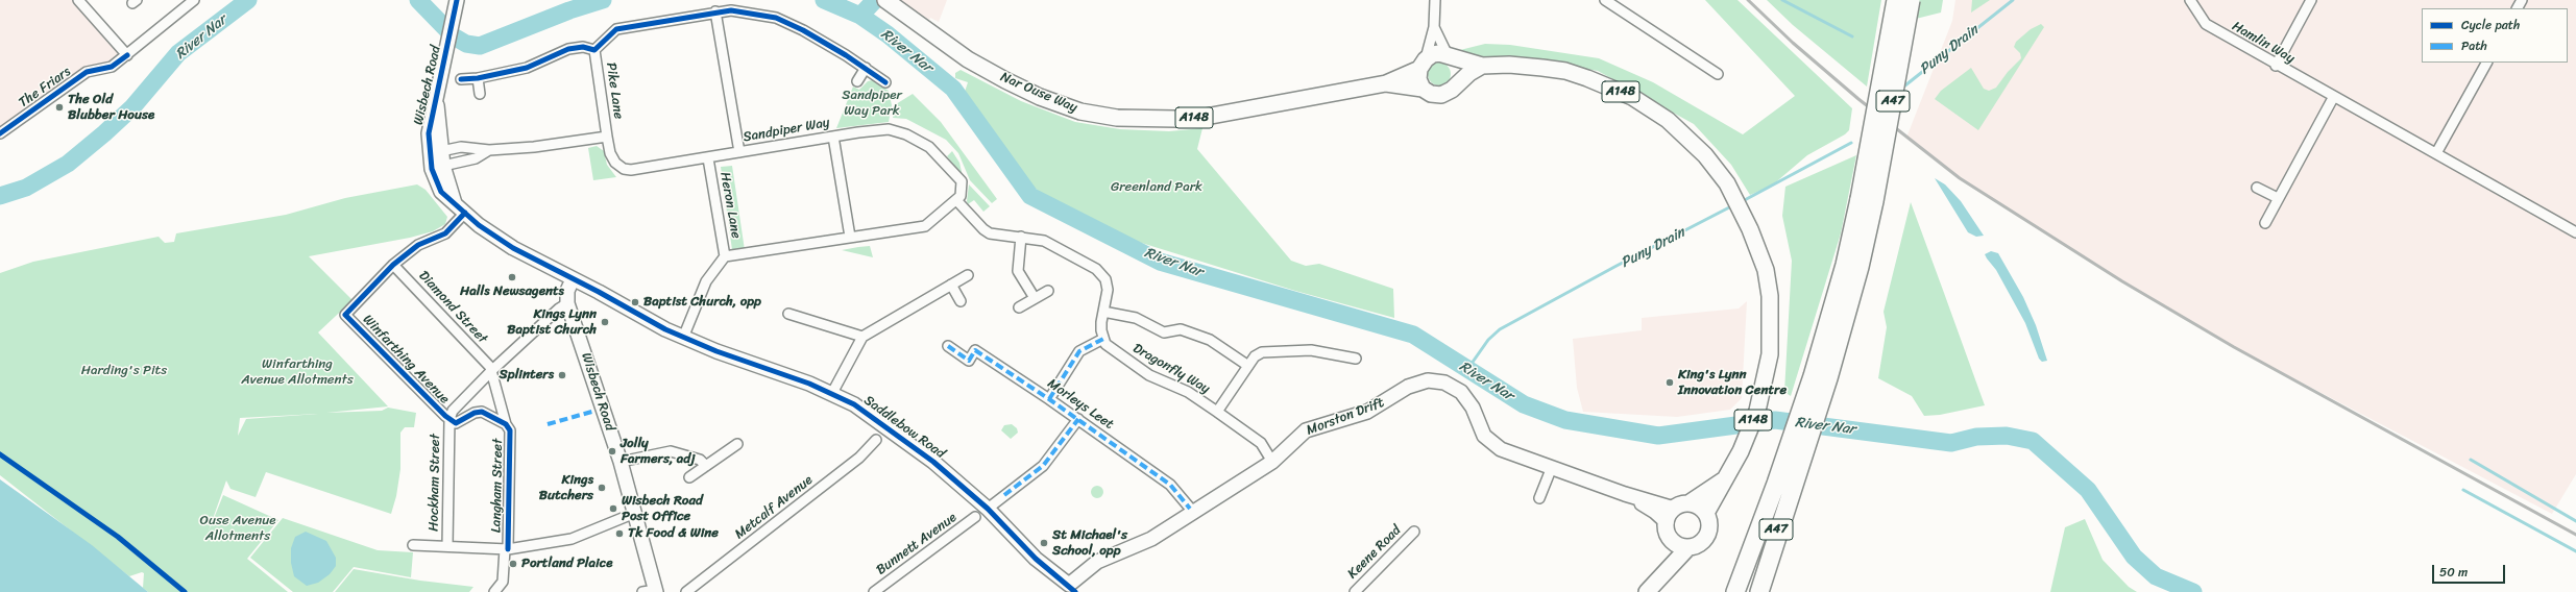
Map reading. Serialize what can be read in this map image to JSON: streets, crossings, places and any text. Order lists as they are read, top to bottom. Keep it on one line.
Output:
{"streets":{"highway":["A47"],"main road":["A148","Nar Ouse Way"],"street":["Hamlin Way","Wisbech Road","The Friars","Pike Lane","Sandpiper Way","Heron Lane","Diamond Street","Winfarthing Avenue","Dragonfly Way","Morleys Leet","Morston Drift","Saddlebow Road","Hockham Street","Langham Street","Metcalf Avenue","Bunnett Avenue","Keene Road"]},"crossings":[["Wisbech Road","Saddlebow Road"],["Pike Lane","Sandpiper Way"],["Nar Ouse Way","Morston Drift"],["Sandpiper Way","Heron Lane"],["Diamond Street","Winfarthing Avenue"],["Diamond Street","Langham Street"],["Winfarthing Avenue","Hockham Street"],["Dragonfly Way","Morston Drift"],["Morleys Leet","Morston Drift"],["Morston Drift","Saddlebow Road"]],"water":["River Nar","Puny Drain"],"parks":["Sandpiper Way Park","Greenland Park","Winfarthing Avenue Allotments","Harding's Pits","Ouse Avenue Allotments"],"places":["The Old Blubber House","Halls Newsagents","Baptist Church, opp","Kings Lynn Baptist Church","Splinters","King's Lynn Innovation Centre","Jolly Farmers, adj","Kings Butchers","Wisbech Road Post Office","Tk Food & Wine","St Michael's School, opp","Portland Plaice"],"legend":["Cycle path","Path"],"scale_bar":"50 m"}
